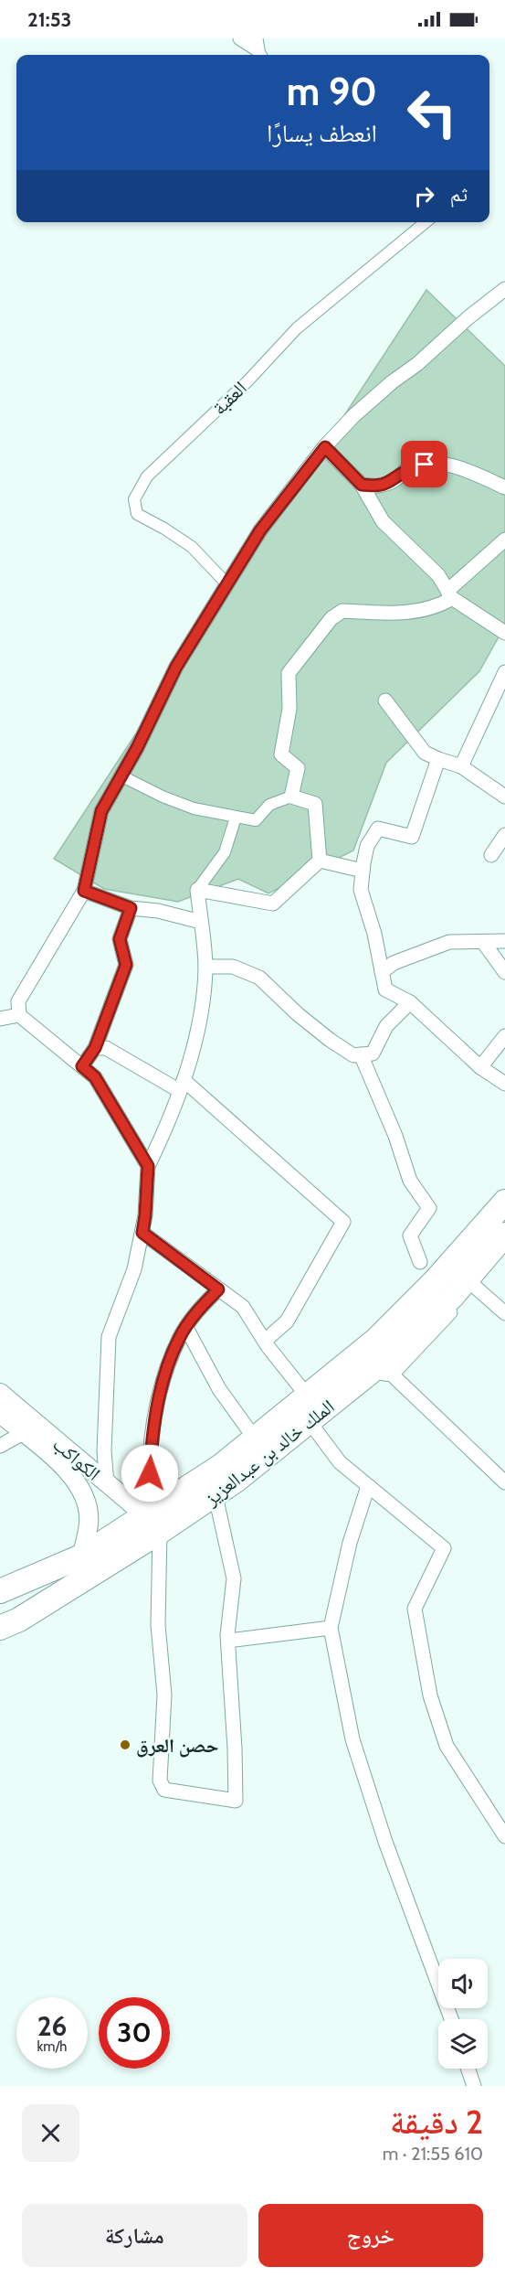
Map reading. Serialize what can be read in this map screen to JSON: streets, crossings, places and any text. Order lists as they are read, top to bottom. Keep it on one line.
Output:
{"streets":{"highway":["الملك خالد بن عبدالعزيز"],"street":["العقبة","الكواكب"]},"crossings":[["الملك خالد بن عبدالعزيز","الكواكب"]],"places":["حصن العرق"],"page":{"status":"21:53","turn":["90 m","انعطف يسارًا"],"then":"ثم","speed":"26 km/h","limit":"30","heading":["2 دقيقة","610 m · 21:55"],"buttons":["خروج","مشاركة"]}}
